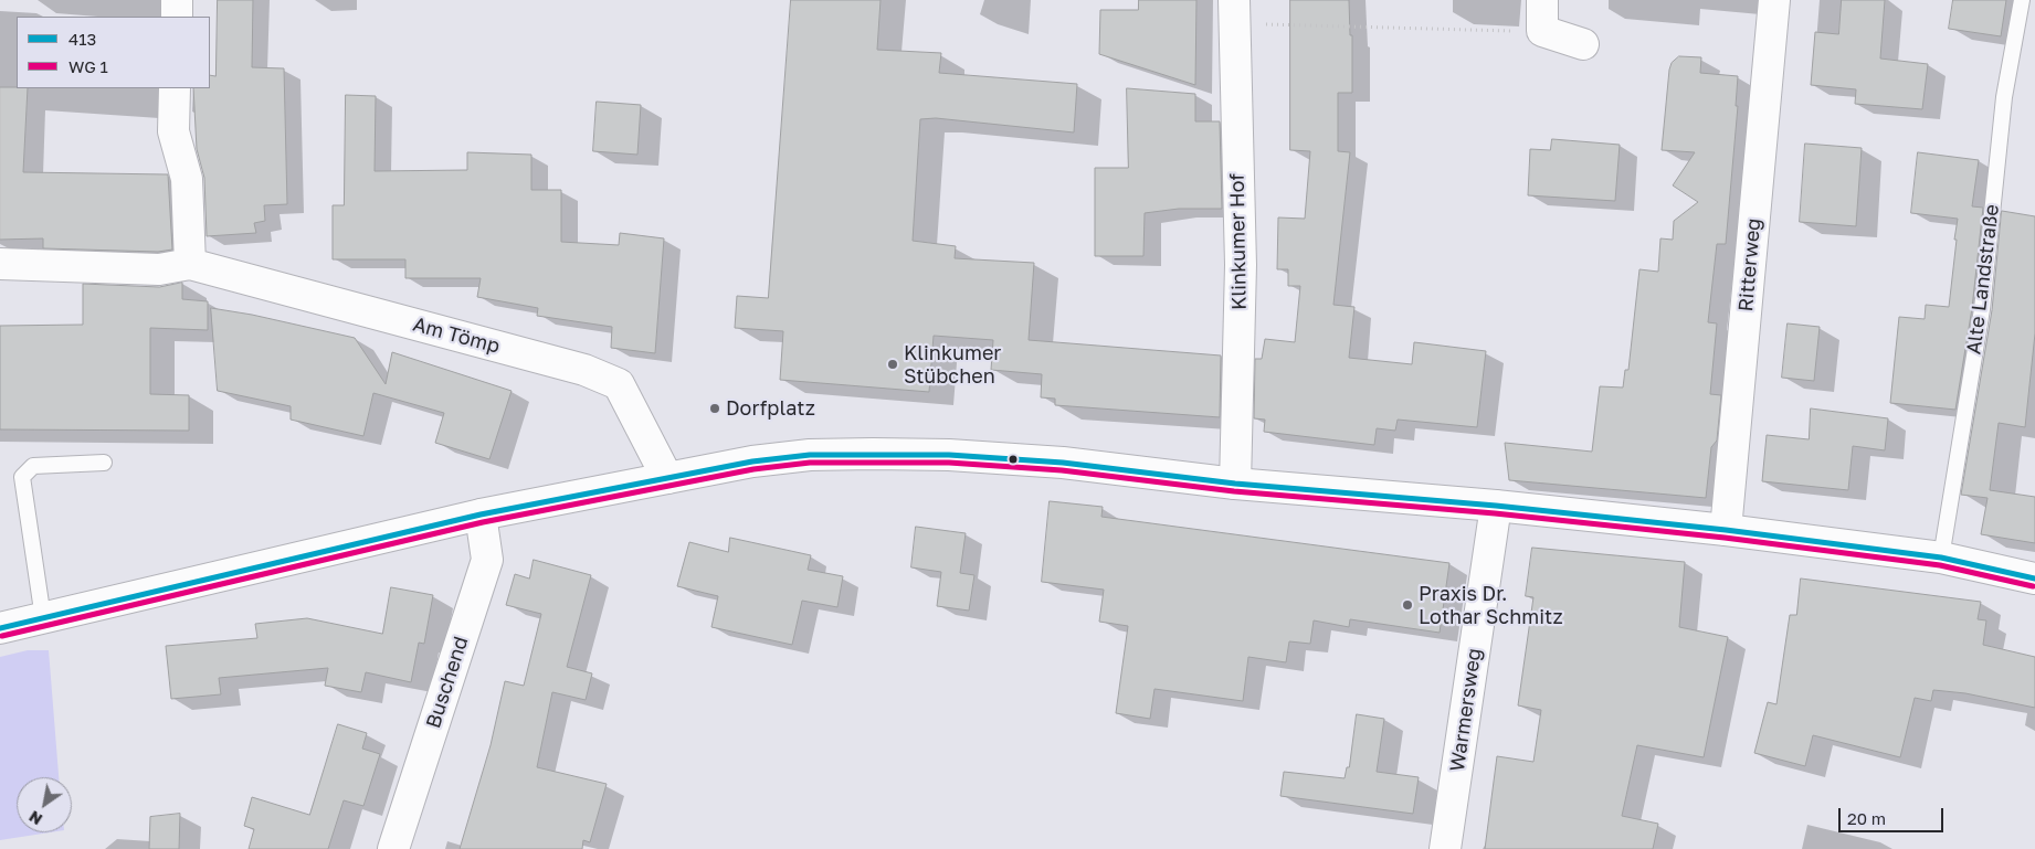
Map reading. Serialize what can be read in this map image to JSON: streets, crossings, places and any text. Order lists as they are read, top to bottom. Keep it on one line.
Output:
{"streets":{"street":["Klinkumer Hof","Ritterweg","Am Tömp","Buschend","Warmersweg"],"lane":["Alte Landstraße"]},"places":["Klinkumer Stübchen","Dorfplatz","Praxis Dr. Lothar Schmitz"],"lines":["transit line 413"],"legend":["413","WG 1"],"scale_bar":"20 m","north":"bottom left"}
